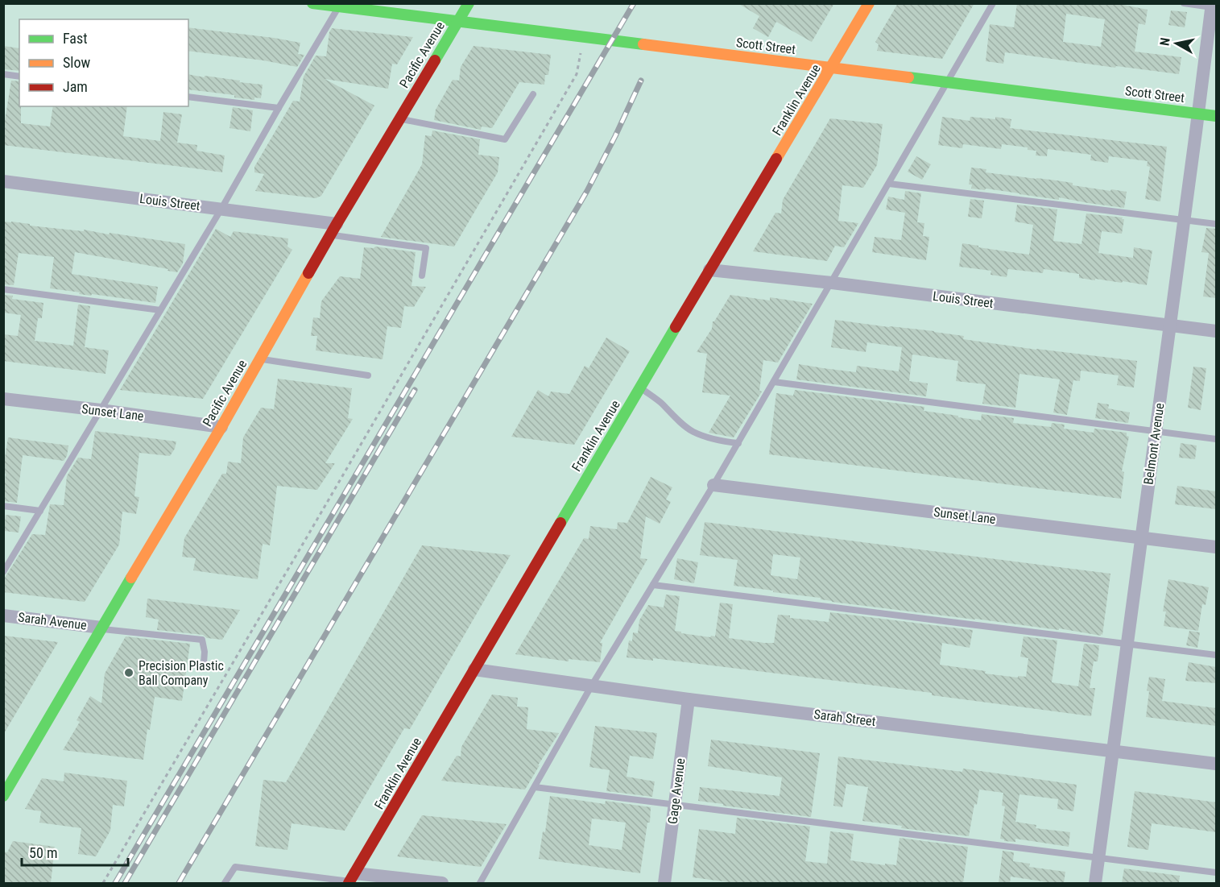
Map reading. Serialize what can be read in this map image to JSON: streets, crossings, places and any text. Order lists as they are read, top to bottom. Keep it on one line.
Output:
{"streets":{"street":["Scott Street","Pacific Avenue","Franklin Avenue","Louis Street","Sunset Lane","Belmont Avenue","Sarah Avenue","Sarah Street","Gage Avenue"]},"crossings":[["Scott Street","Pacific Avenue"],["Scott Street","Franklin Avenue"],["Scott Street","Belmont Avenue"],["Pacific Avenue","Louis Street"],["Pacific Avenue","Sunset Lane"],["Pacific Avenue","Sarah Avenue"],["Franklin Avenue","Louis Street"],["Franklin Avenue","Sarah Street"],["Louis Street","Belmont Avenue"],["Sunset Lane","Belmont Avenue"],["Belmont Avenue","Sarah Street"],["Sarah Street","Gage Avenue"]],"places":["Precision Plastic Ball Company"],"legend":["Fast","Slow","Jam"],"scale_bar":"50 m","north":"left"}
